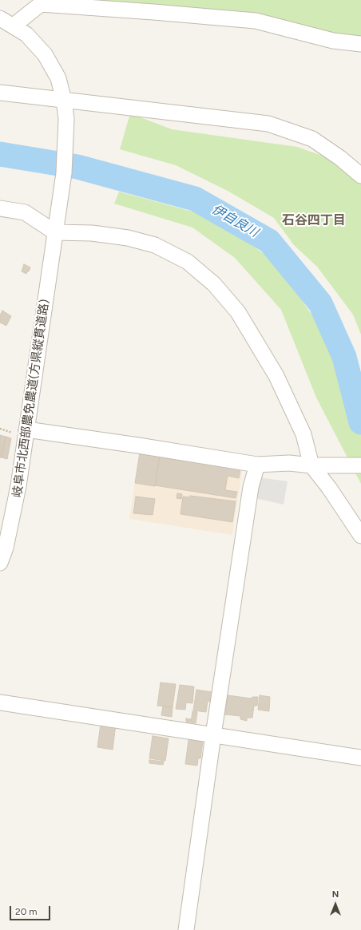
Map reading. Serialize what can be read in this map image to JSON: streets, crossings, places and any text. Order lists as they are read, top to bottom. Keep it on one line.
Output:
{"streets":{"street":["岐阜市北西部農免農道(方県縦貫道路)"]},"districts":["石谷四丁目"],"water":["伊自良川"],"scale_bar":"20 m","north":"top"}
